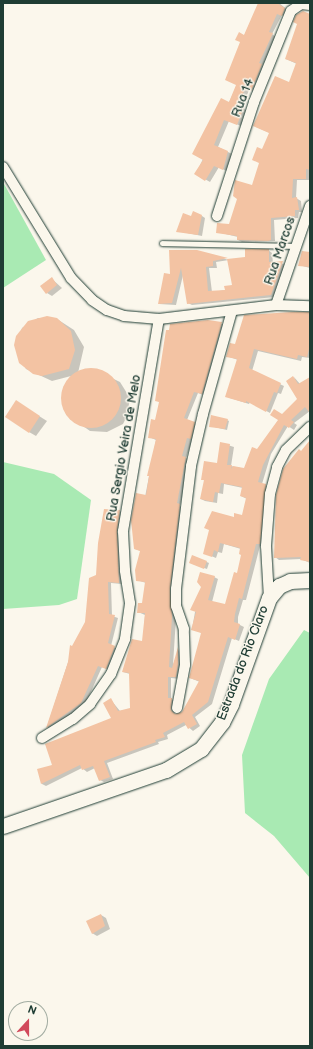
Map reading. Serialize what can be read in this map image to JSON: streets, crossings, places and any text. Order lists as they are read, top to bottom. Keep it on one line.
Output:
{"streets":{"main road":["Estrada do Rio Claro"],"street":["Rua 14","Rua Marcos","Rua Sergio Veira de Melo"]},"north":"top"}
